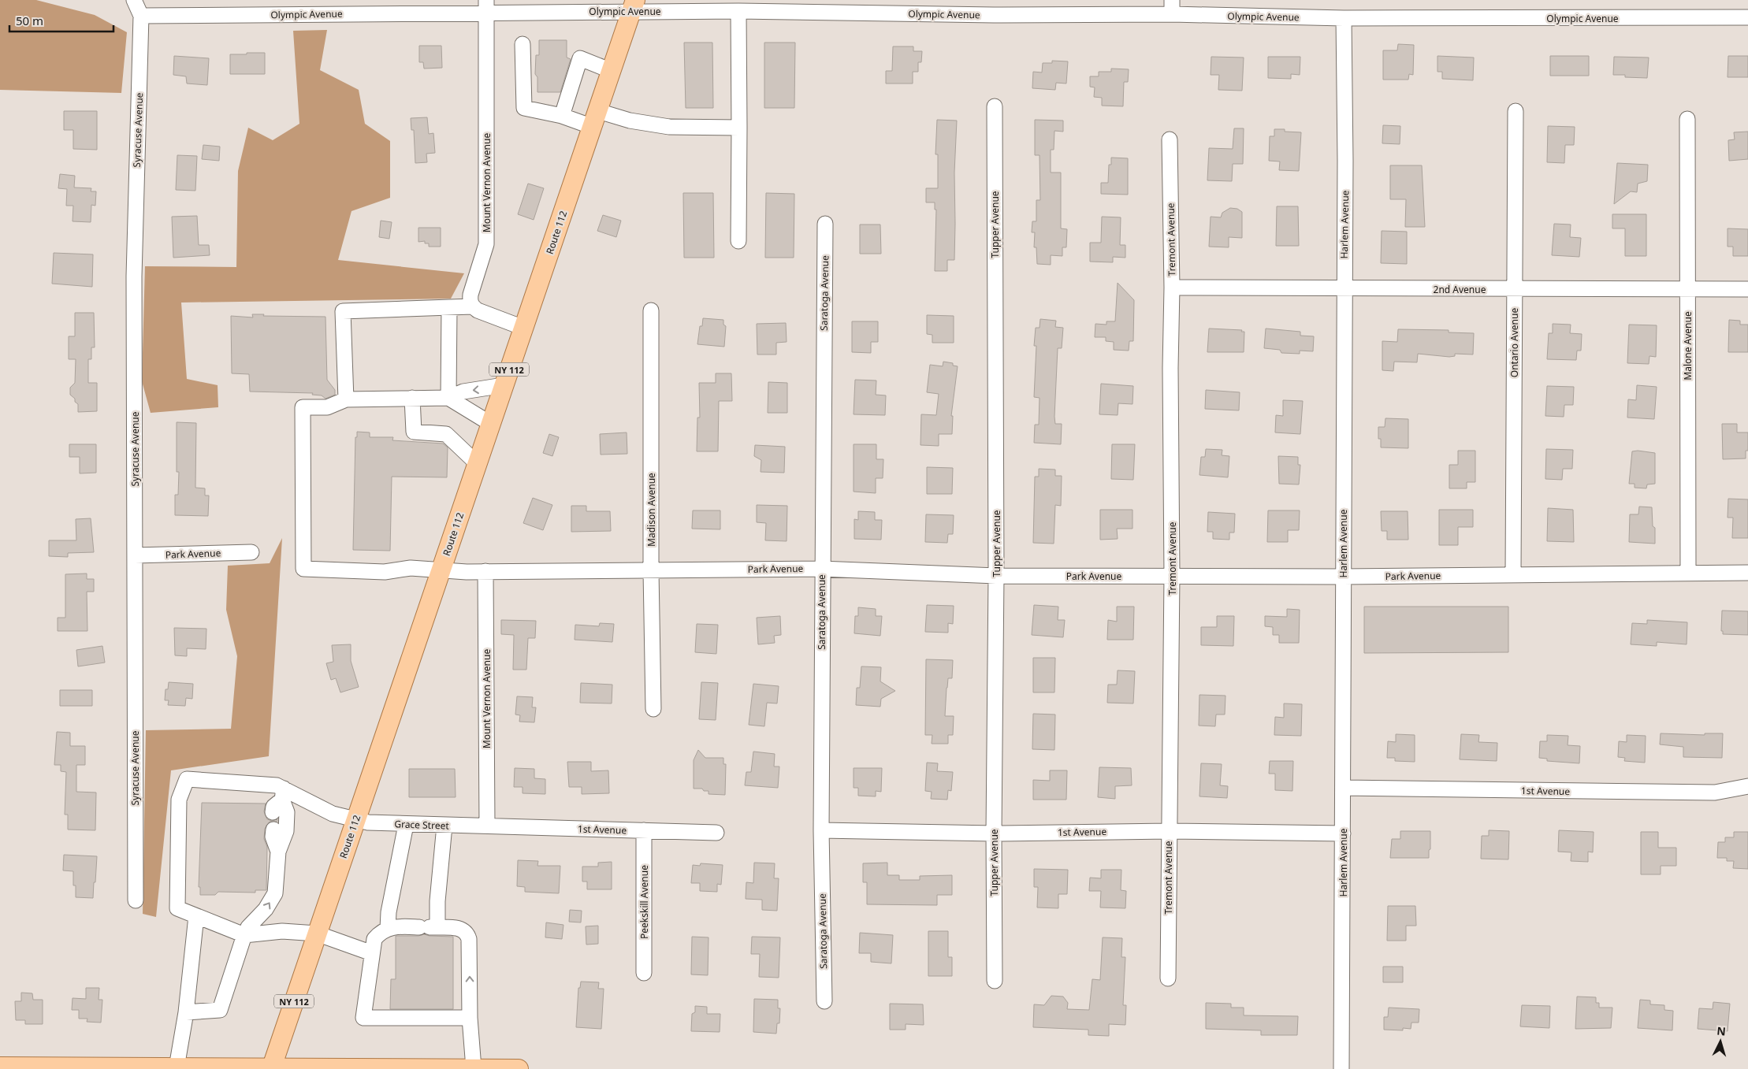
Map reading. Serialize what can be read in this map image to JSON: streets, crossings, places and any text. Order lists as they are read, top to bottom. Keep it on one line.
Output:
{"streets":{"main road":["Route 112","NY 112"],"street":["Olympic Avenue","Syracuse Avenue","Mount Vernon Avenue","Tupper Avenue","Harlem Avenue","Tremont Avenue","2nd Avenue","Saratoga Avenue","Ontario Avenue","Malone Avenue","Madison Avenue","Park Avenue","1st Avenue","Grace Street","Peekskill Avenue"]},"crossings":[["Olympic Avenue","Syracuse Avenue"],["Olympic Avenue","Mount Vernon Avenue"],["Olympic Avenue","Harlem Avenue"],["Olympic Avenue","Route 112"],["Syracuse Avenue","Park Avenue"],["Mount Vernon Avenue","Park Avenue"],["Mount Vernon Avenue","1st Avenue"],["Mount Vernon Avenue","Grace Street"],["Tupper Avenue","Park Avenue"],["Tupper Avenue","1st Avenue"],["Harlem Avenue","2nd Avenue"],["Harlem Avenue","Park Avenue"],["Harlem Avenue","1st Avenue"],["Route 112","Park Avenue"],["Route 112","Grace Street"],["Tremont Avenue","2nd Avenue"],["Tremont Avenue","Park Avenue"],["Tremont Avenue","1st Avenue"],["2nd Avenue","Ontario Avenue"],["2nd Avenue","Malone Avenue"],["Saratoga Avenue","Park Avenue"],["Saratoga Avenue","1st Avenue"],["Ontario Avenue","Park Avenue"],["Malone Avenue","Park Avenue"],["Madison Avenue","Park Avenue"],["1st Avenue","Grace Street"],["1st Avenue","Peekskill Avenue"]],"scale_bar":"50 m","north":"top"}
